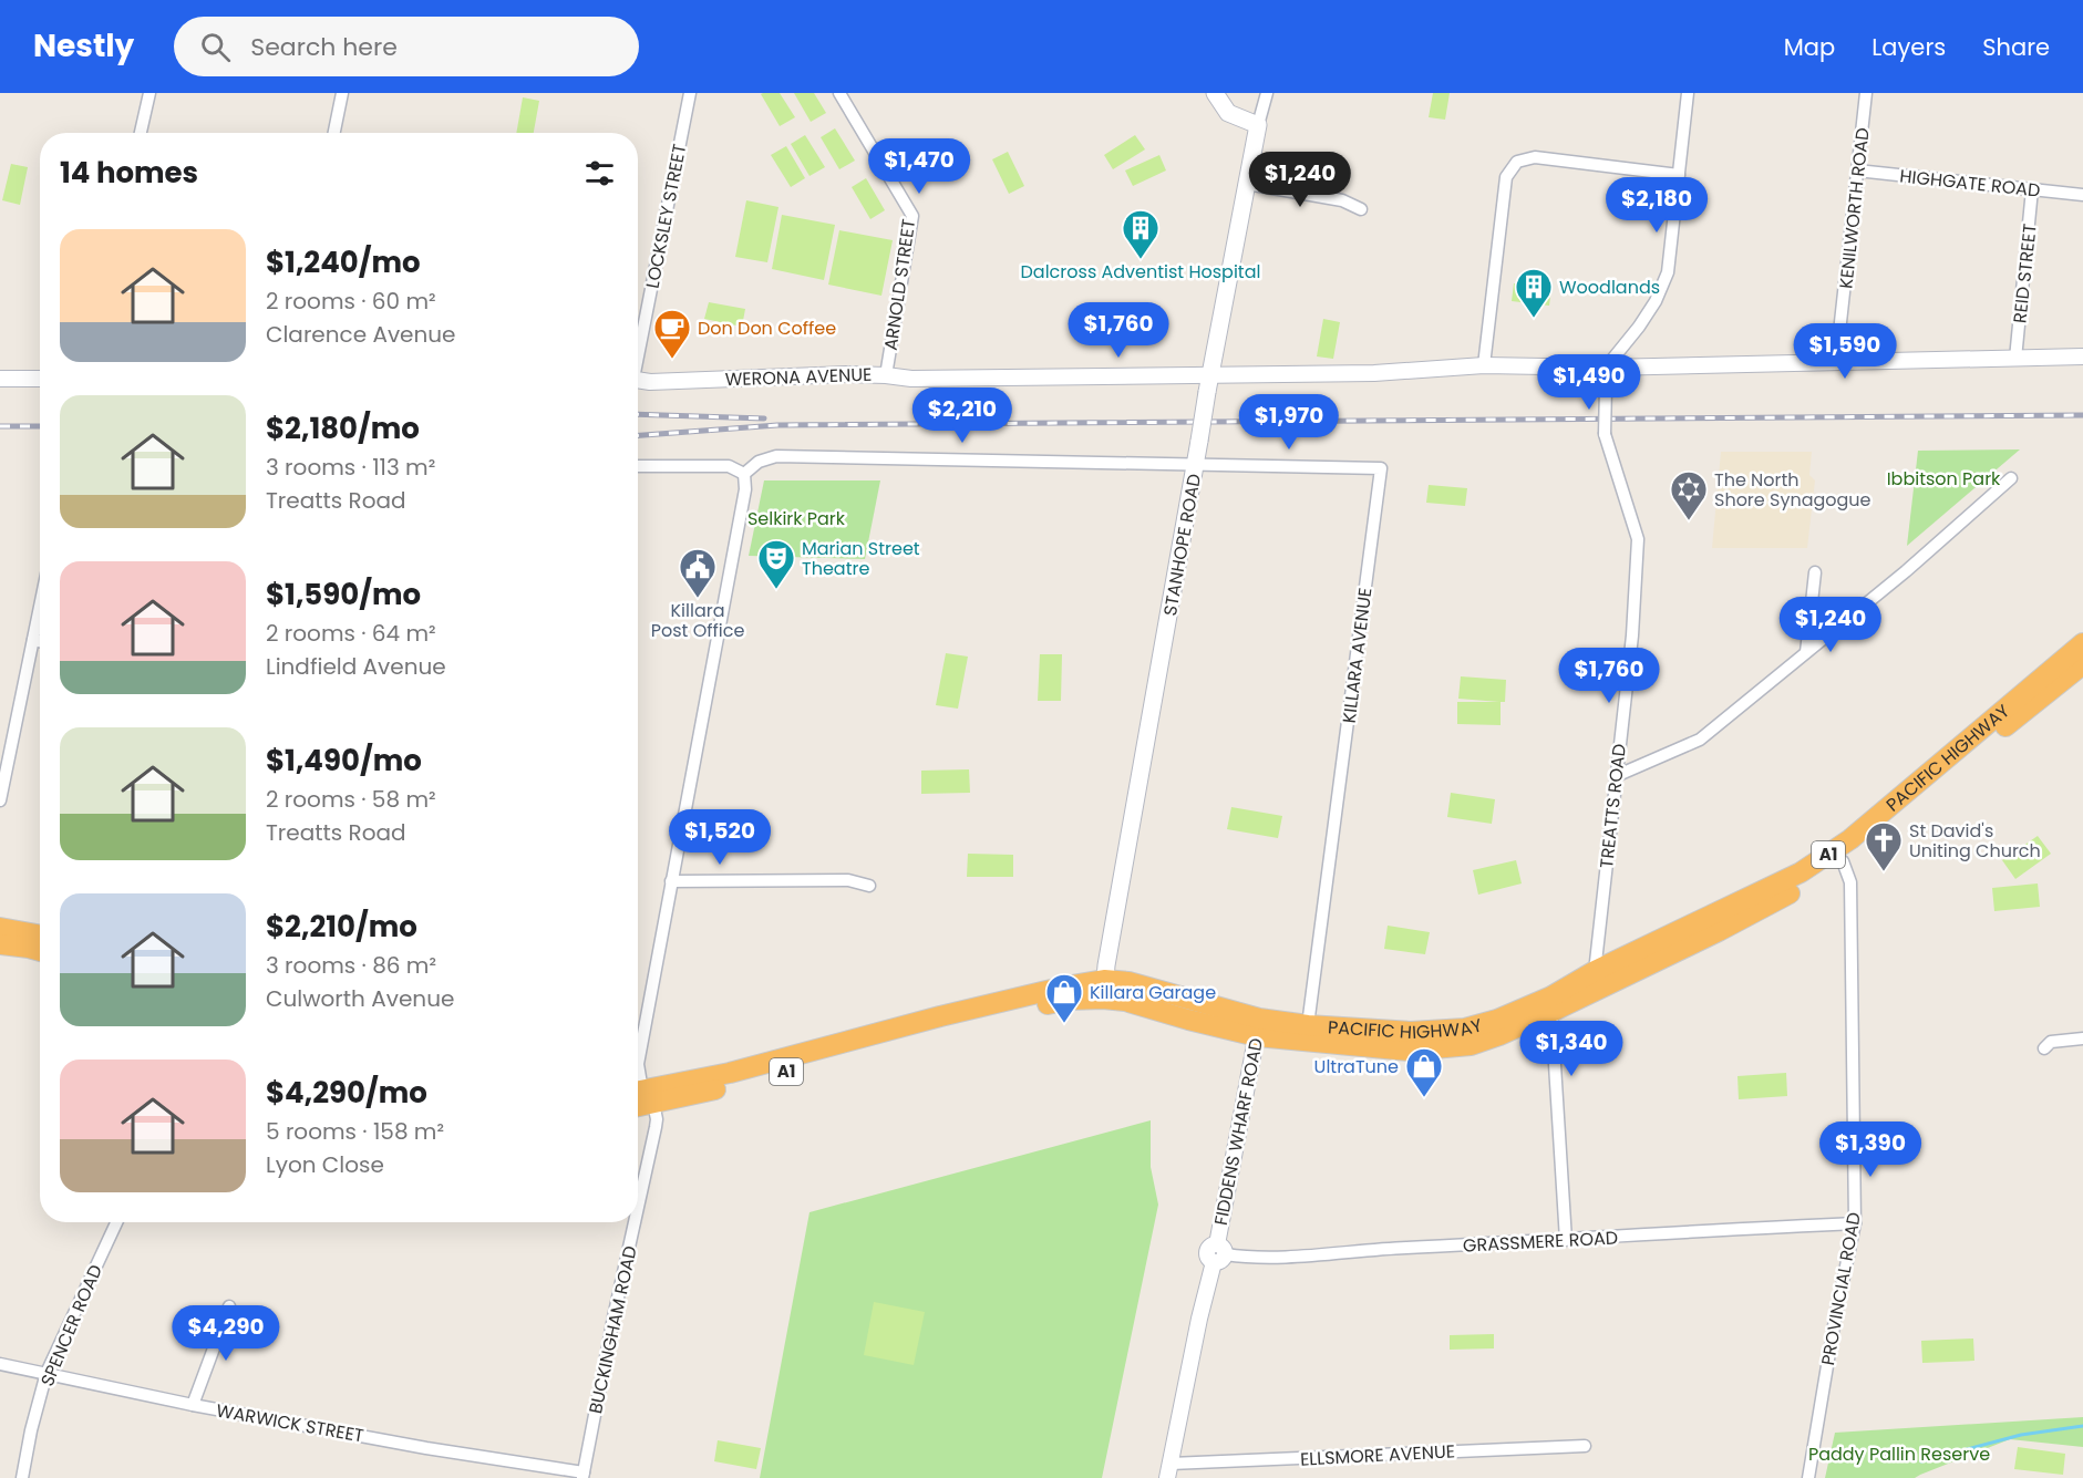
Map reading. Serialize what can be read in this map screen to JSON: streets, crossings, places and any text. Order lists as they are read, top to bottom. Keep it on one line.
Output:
{"streets":{"highway":["PACIFIC HIGHWAY","A1"],"main road":["STANHOPE ROAD"],"street":["HIGHGATE ROAD","KENILWORTH ROAD","LOCKSLEY STREET","REID STREET","ARNOLD STREET","WERONA AVENUE","KILLARA AVENUE","TREATTS ROAD","FIDDENS WHARF ROAD","GRASSMERE ROAD","PROVINCIAL ROAD","SPENCER ROAD","BUCKINGHAM ROAD","WARWICK STREET","ELLSMORE AVENUE"]},"crossings":[["HIGHGATE ROAD","KENILWORTH ROAD"],["HIGHGATE ROAD","REID STREET"],["KENILWORTH ROAD","WERONA AVENUE"],["REID STREET","WERONA AVENUE"],["ARNOLD STREET","WERONA AVENUE"],["WERONA AVENUE","STANHOPE ROAD"],["WERONA AVENUE","TREATTS ROAD"],["STANHOPE ROAD","KILLARA AVENUE"],["STANHOPE ROAD","PACIFIC HIGHWAY"],["KILLARA AVENUE","PACIFIC HIGHWAY"],["PACIFIC HIGHWAY","TREATTS ROAD"],["PACIFIC HIGHWAY","FIDDENS WHARF ROAD"],["PACIFIC HIGHWAY","PROVINCIAL ROAD"],["PACIFIC HIGHWAY","BUCKINGHAM ROAD"],["FIDDENS WHARF ROAD","GRASSMERE ROAD"],["FIDDENS WHARF ROAD","ELLSMORE AVENUE"],["GRASSMERE ROAD","PROVINCIAL ROAD"],["SPENCER ROAD","WARWICK STREET"],["BUCKINGHAM ROAD","WARWICK STREET"]],"parks":["Ibbitson Park","Selkirk Park","Paddy Pallin Reserve"],"places":{"building":["Dalcross Adventist Hospital","Woodlands"],"cafe":["Don Don Coffee"],"synagogue":["The North Shore Synagogue"],"theatre":["Marian Street Theatre"],"public building":["Killara Post Office"],"church":["St David's Uniting Church"],"shop":["Killara Garage","UltraTune"]},"page":{"header":"Nestly","search":"Search here","nav":["Map","Layers","Share"],"heading":"14 homes","price":["$1,470","$1,240","$2,180","$1,760","$1,590","$1,490","$2,210","$1,970","$1,240","$1,760","$1,520","$1,340","$1,390","$4,290"],"list":[{"name":"$1,240/mo","note":"2 rooms · 60 m² · Clarence Avenue"},{"name":"$2,180/mo","note":"3 rooms · 113 m² · Treatts Road"},{"name":"$1,590/mo","note":"2 rooms · 64 m² · Lindfield Avenue"},{"name":"$1,490/mo","note":"2 rooms · 58 m² · Treatts Road"},{"name":"$2,210/mo","note":"3 rooms · 86 m² · Culworth Avenue"},{"name":"$4,290/mo","note":"5 rooms · 158 m² · Lyon Close"}]}}
